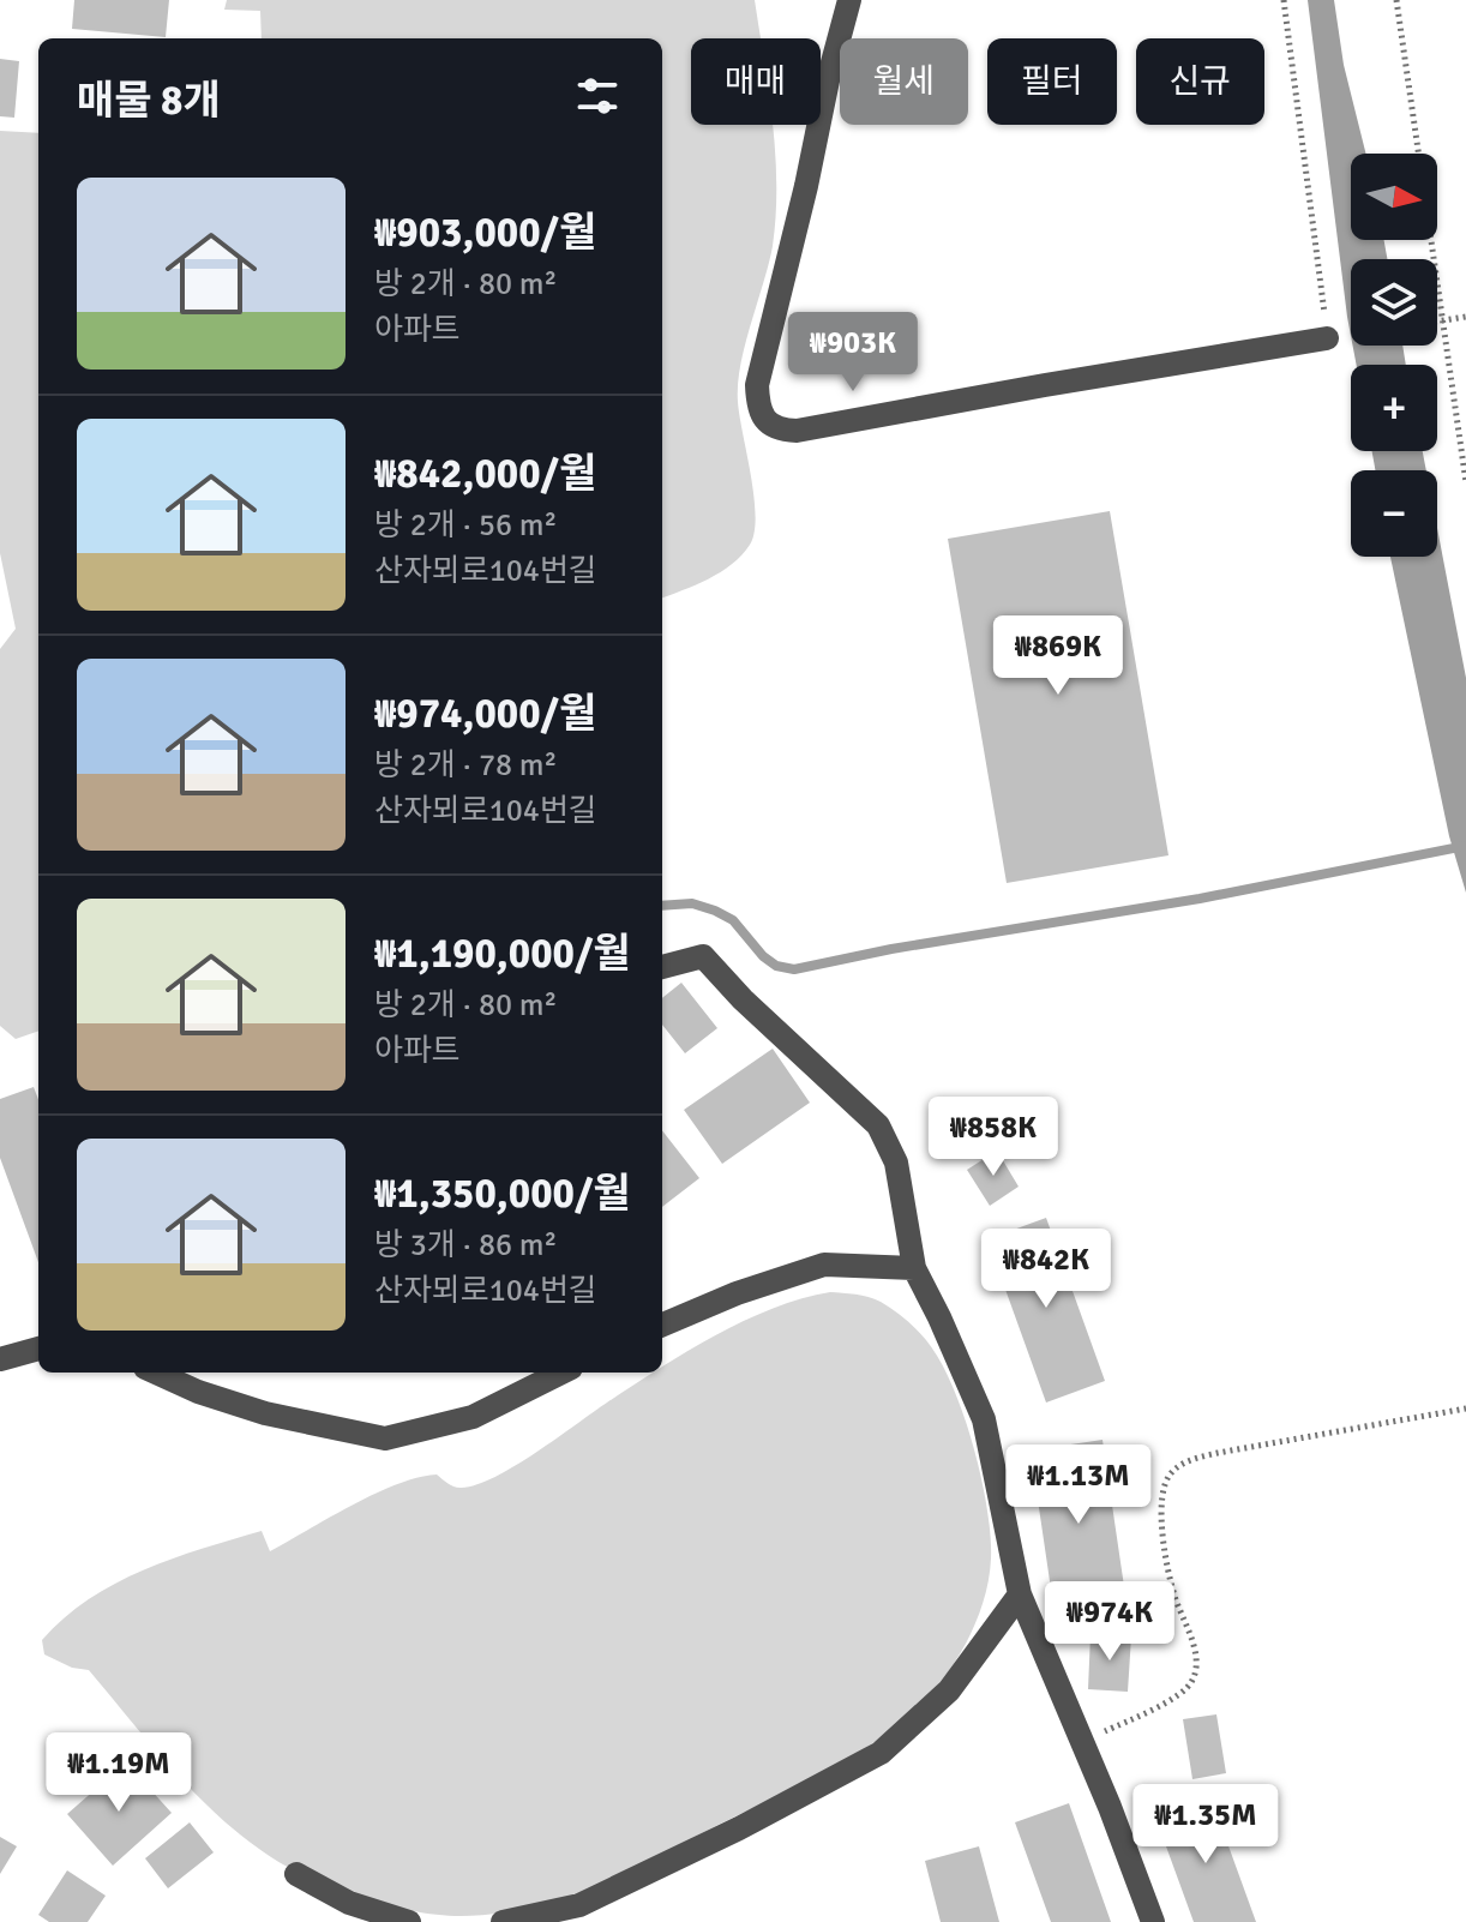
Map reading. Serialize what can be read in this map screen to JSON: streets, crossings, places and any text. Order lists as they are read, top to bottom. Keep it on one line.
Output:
{"north":"right","page":{"chip":["매매","월세","필터","신규"],"heading":"매물 8개","map_buttons":["+","−"],"list":[{"name":"₩903,000/월","note":"방 2개 · 80 m² · 아파트"},{"name":"₩842,000/월","note":"방 2개 · 56 m² · 산자뫼로104번길"},{"name":"₩974,000/월","note":"방 2개 · 78 m² · 산자뫼로104번길"},{"name":"₩1,190,000/월","note":"방 2개 · 80 m² · 아파트"},{"name":"₩1,350,000/월","note":"방 3개 · 86 m² · 산자뫼로104번길"}],"price":["₩903K","₩869K","₩858K","₩842K","₩1.13M","₩974K","₩1.19M","₩1.35M"]}}
